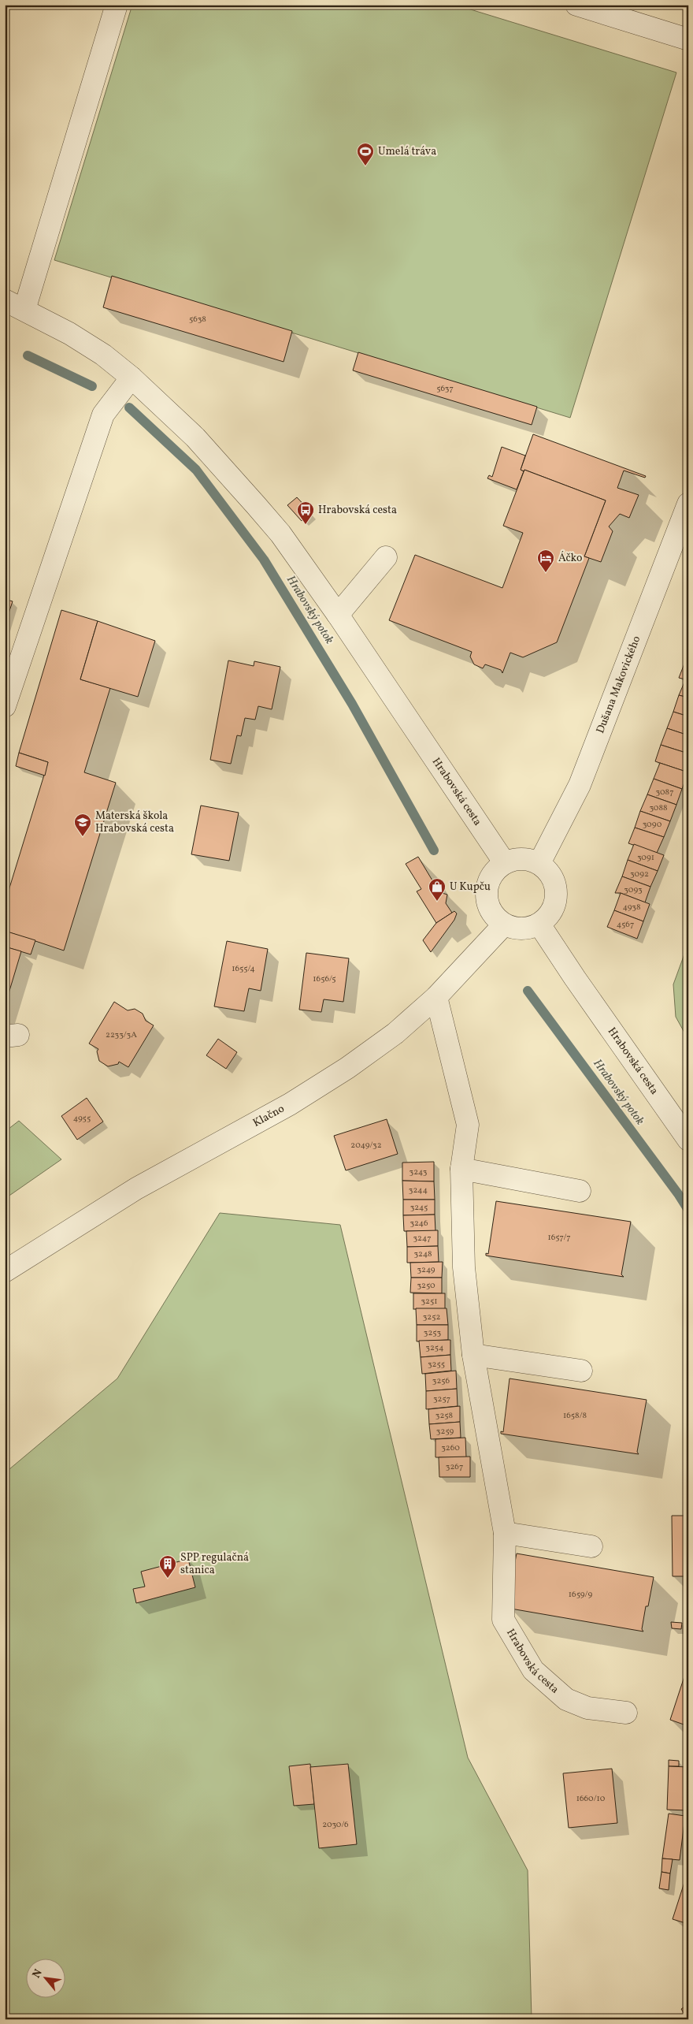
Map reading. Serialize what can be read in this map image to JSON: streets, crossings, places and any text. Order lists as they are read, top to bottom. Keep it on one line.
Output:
{"streets":{"street":["Dušana Makovického","Hrabovská cesta","Klačno"]},"crossings":[["Dušana Makovického","Hrabovská cesta"],["Dušana Makovického","Klačno"],["Hrabovská cesta","Klačno"]],"water":["Hrabovský potok"],"places":{"sports":["Umelá tráva"],"bus stop":["Hrabovská cesta"],"hotel":["Áčko"],"school or university":["Materská škola Hrabovská cesta"],"shop":["U Kupču"],"building":["SPP regulačná stanica"]},"house_numbers":["5638","5637","3087","3088","3090","3091","3092","3093","4938","4567","1655/4","1656/5","2233/3A","4955","2049/32","3243","3244","3245","3246","1657/7","3247","3248","3249","3250","3251","3252","3253","3254","3255","3256","3257","3258","1658/8","3259","3260","3267","1659/9","1660/10","2030/6"],"north":"top left"}
